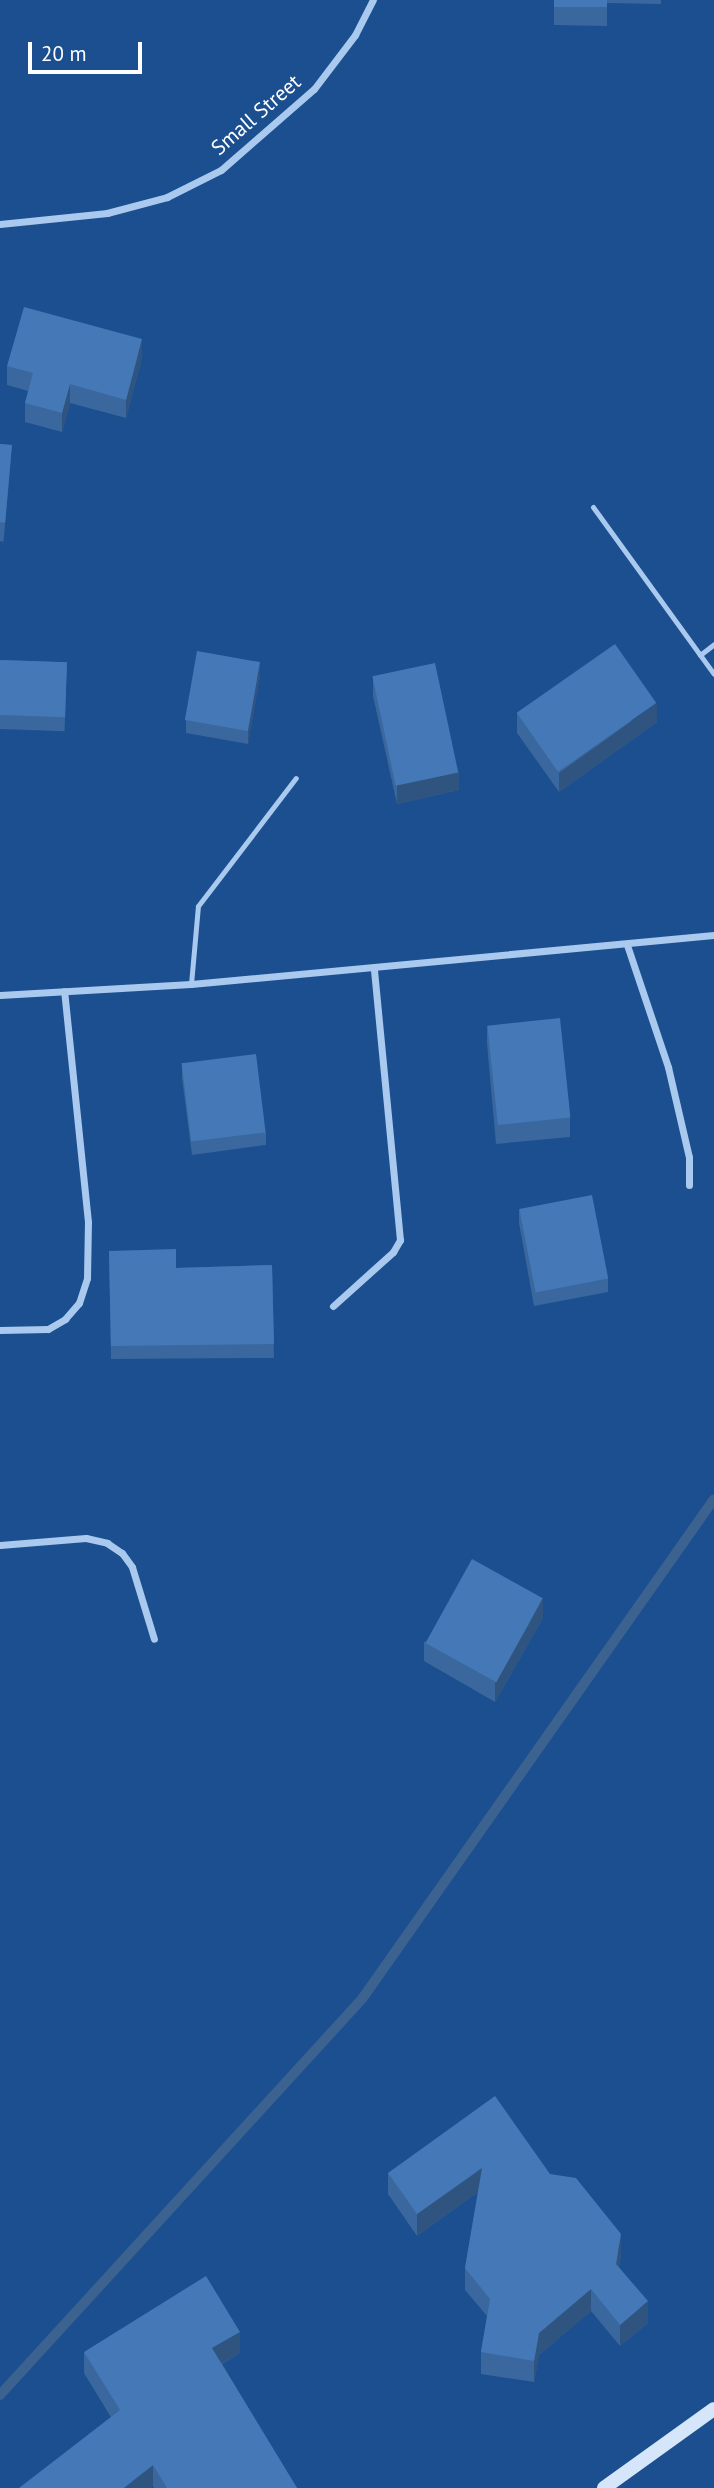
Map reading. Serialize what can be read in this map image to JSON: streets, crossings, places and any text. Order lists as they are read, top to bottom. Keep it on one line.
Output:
{"streets":{"street":["Small Street"]},"scale_bar":"20 m"}
